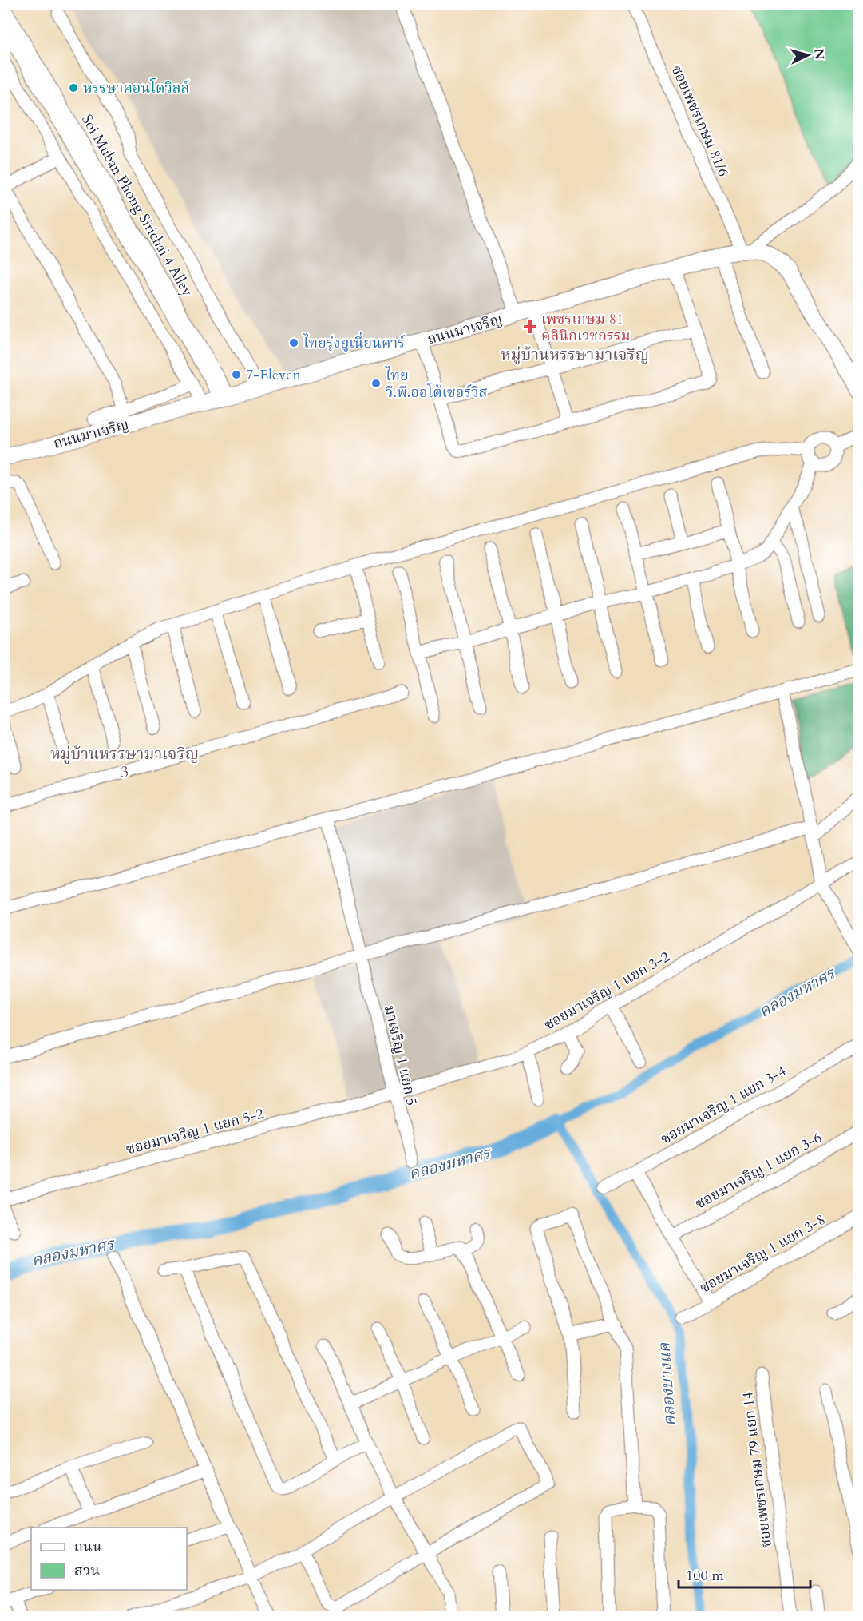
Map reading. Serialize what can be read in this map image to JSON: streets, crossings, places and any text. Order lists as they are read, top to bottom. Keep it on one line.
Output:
{"streets":{"main road":["ถนนมาเจริญ"],"street":["ซอยเพชรเกษม 81/6","Soi Muban Phong Sirichai 4 Alley","ซอยมาเจริญ 1 แยก 3-2","มาเจริญ 1 แยก 5","ซอยมาเจริญ 1 แยก 3-4","ซอยมาเจริญ 1 แยก 5-2","ซอยมาเจริญ 1 แยก 3-6","ซอยมาเจริญ 1 แยก 3-8","ซอยเพชรเกษม 79 แยก 14"]},"crossings":[["ซอยเพชรเกษม 81/6","ถนนมาเจริญ"],["Soi Muban Phong Sirichai 4 Alley","ถนนมาเจริญ"],["ซอยมาเจริญ 1 แยก 3-2","มาเจริญ 1 แยก 5"],["ซอยมาเจริญ 1 แยก 3-2","ซอยมาเจริญ 1 แยก 5-2"],["มาเจริญ 1 แยก 5","ซอยมาเจริญ 1 แยก 5-2"]],"districts":["หมู่บ้านหรรษามาเจริญ","หมู่บ้านหรรษามาเจริญ 3"],"water":["คลองมหาศร","คลองบางแค"],"places":{"other":["หรรษาคอนโดวิลล์","ไทยรุ่งยูเนี่ยนคาร์","7-Eleven","ไทย วี.พี.ออโต้เซอร์วิส"],"health":["เพชรเกษม 81 คลินิกเวชกรรม"]},"legend":["ถนน","สวน"],"scale_bar":"100 m","north":"right"}
